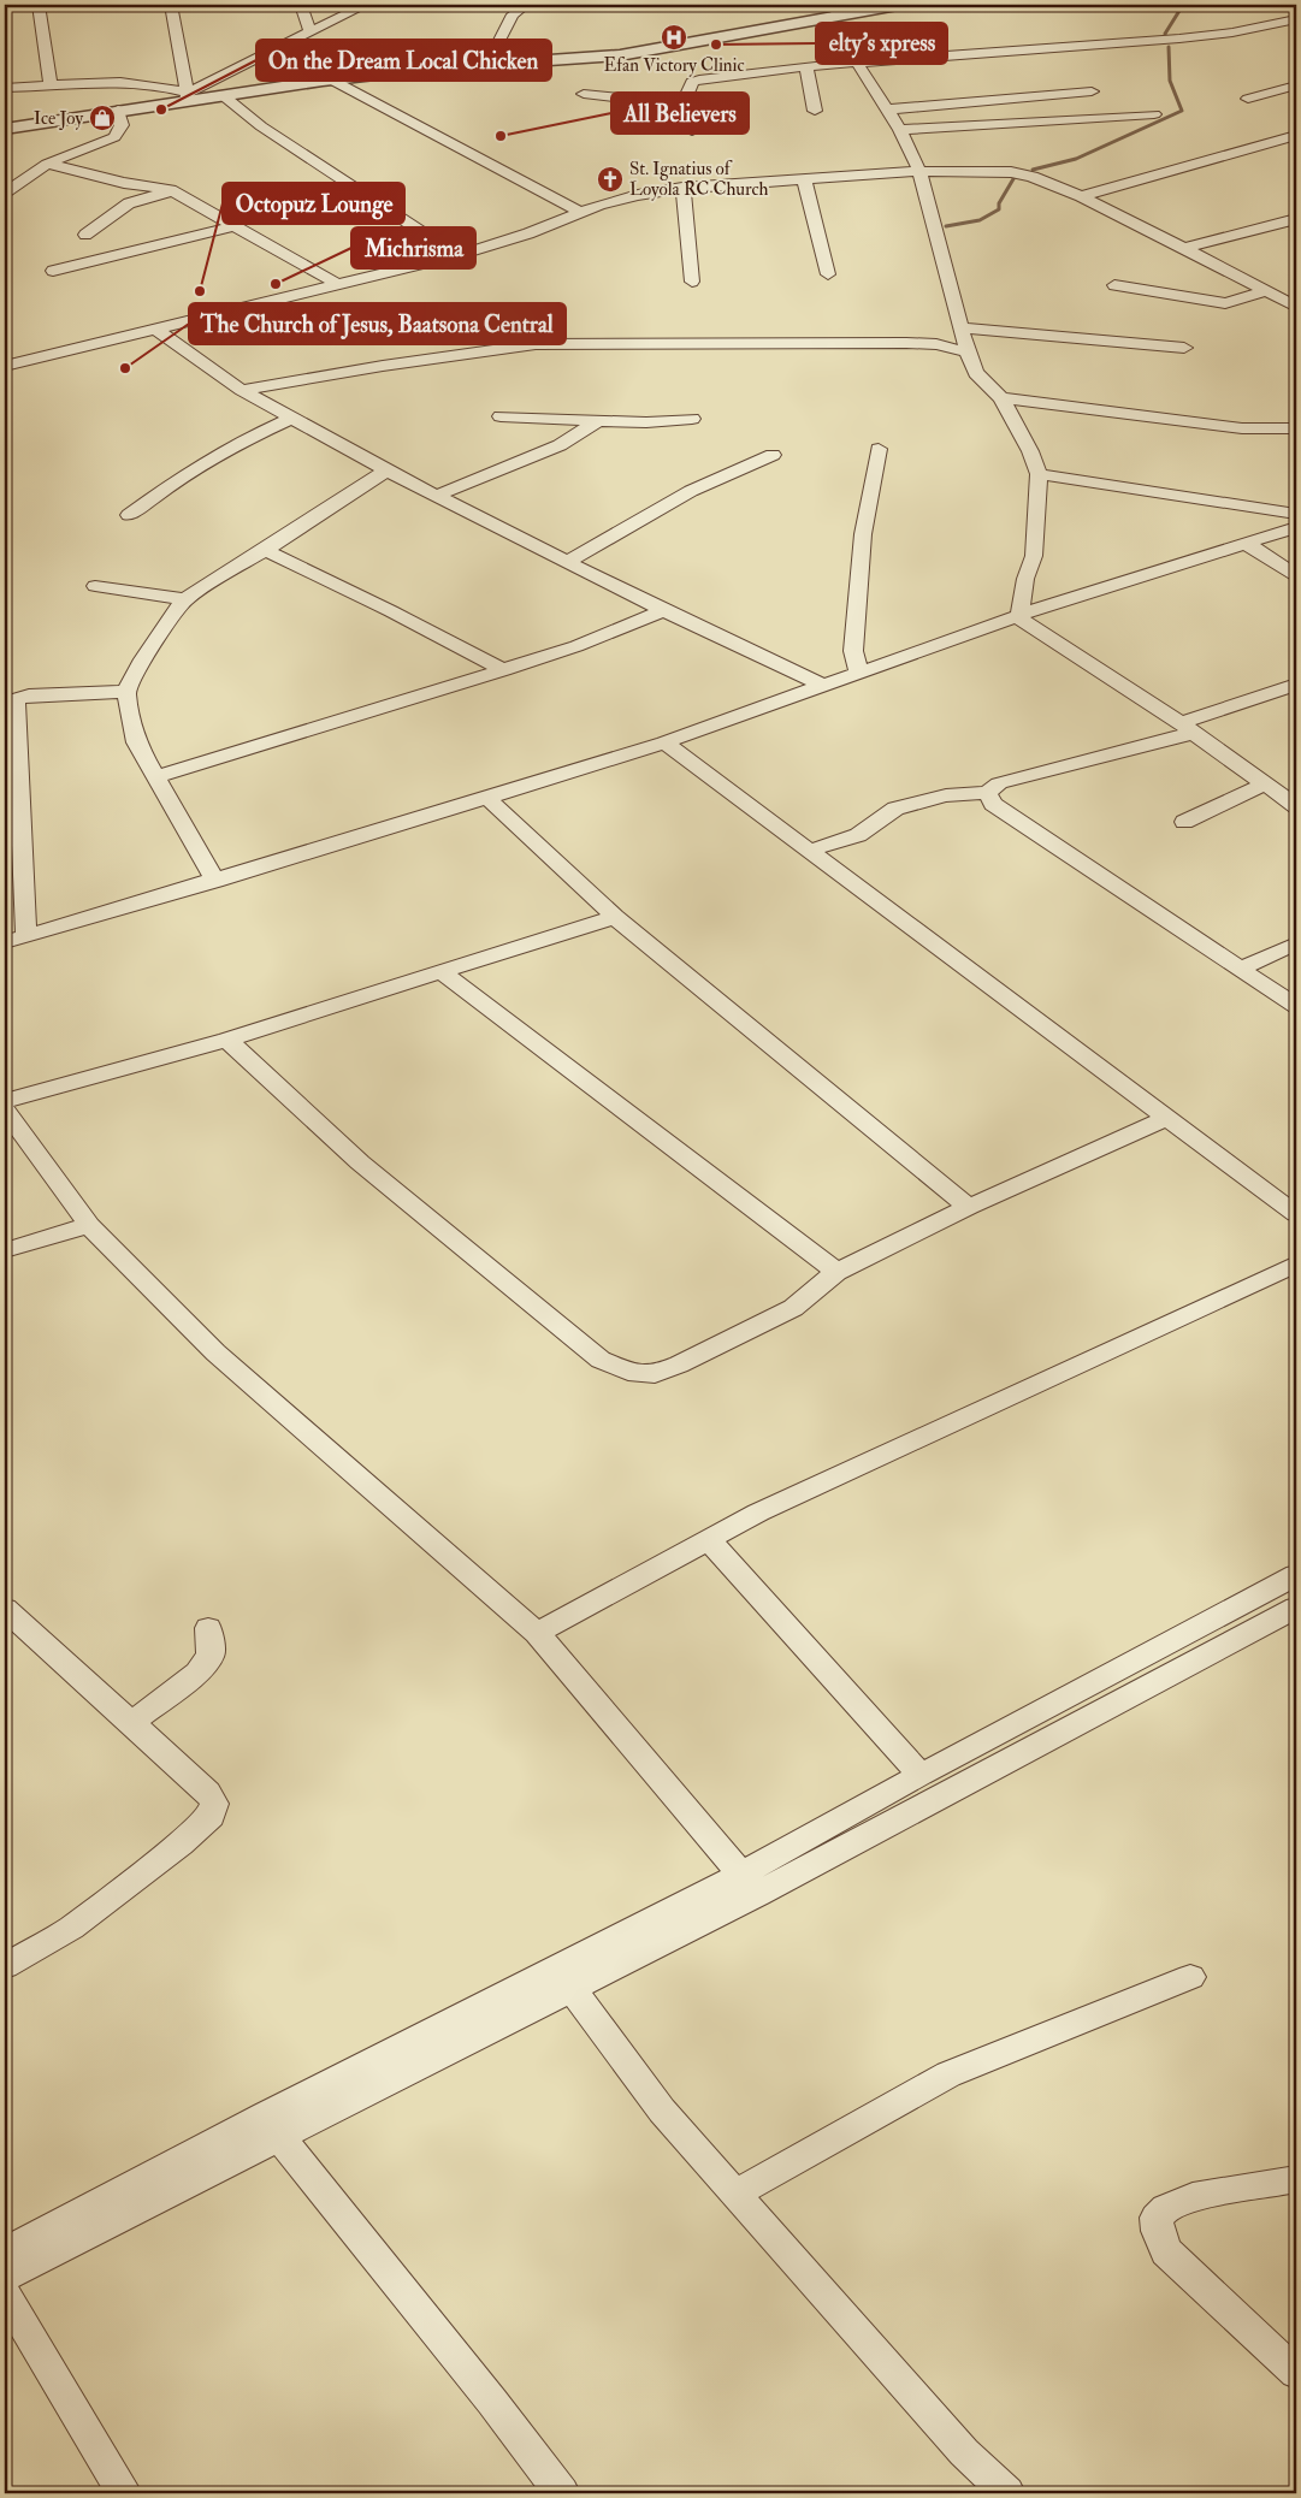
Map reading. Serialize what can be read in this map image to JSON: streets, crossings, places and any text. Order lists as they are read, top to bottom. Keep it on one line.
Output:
{"places":{"hospital":["Efan Victory Clinic"],"other":["elty’s xpress","On the Dream Local Chicken","All Believers","Michrisma","Octopuz Lounge","The Church of Jesus, Baatsona Central"],"shop":["Ice Joy"],"church":["St. Ignatius of Loyola RC Church"]}}
